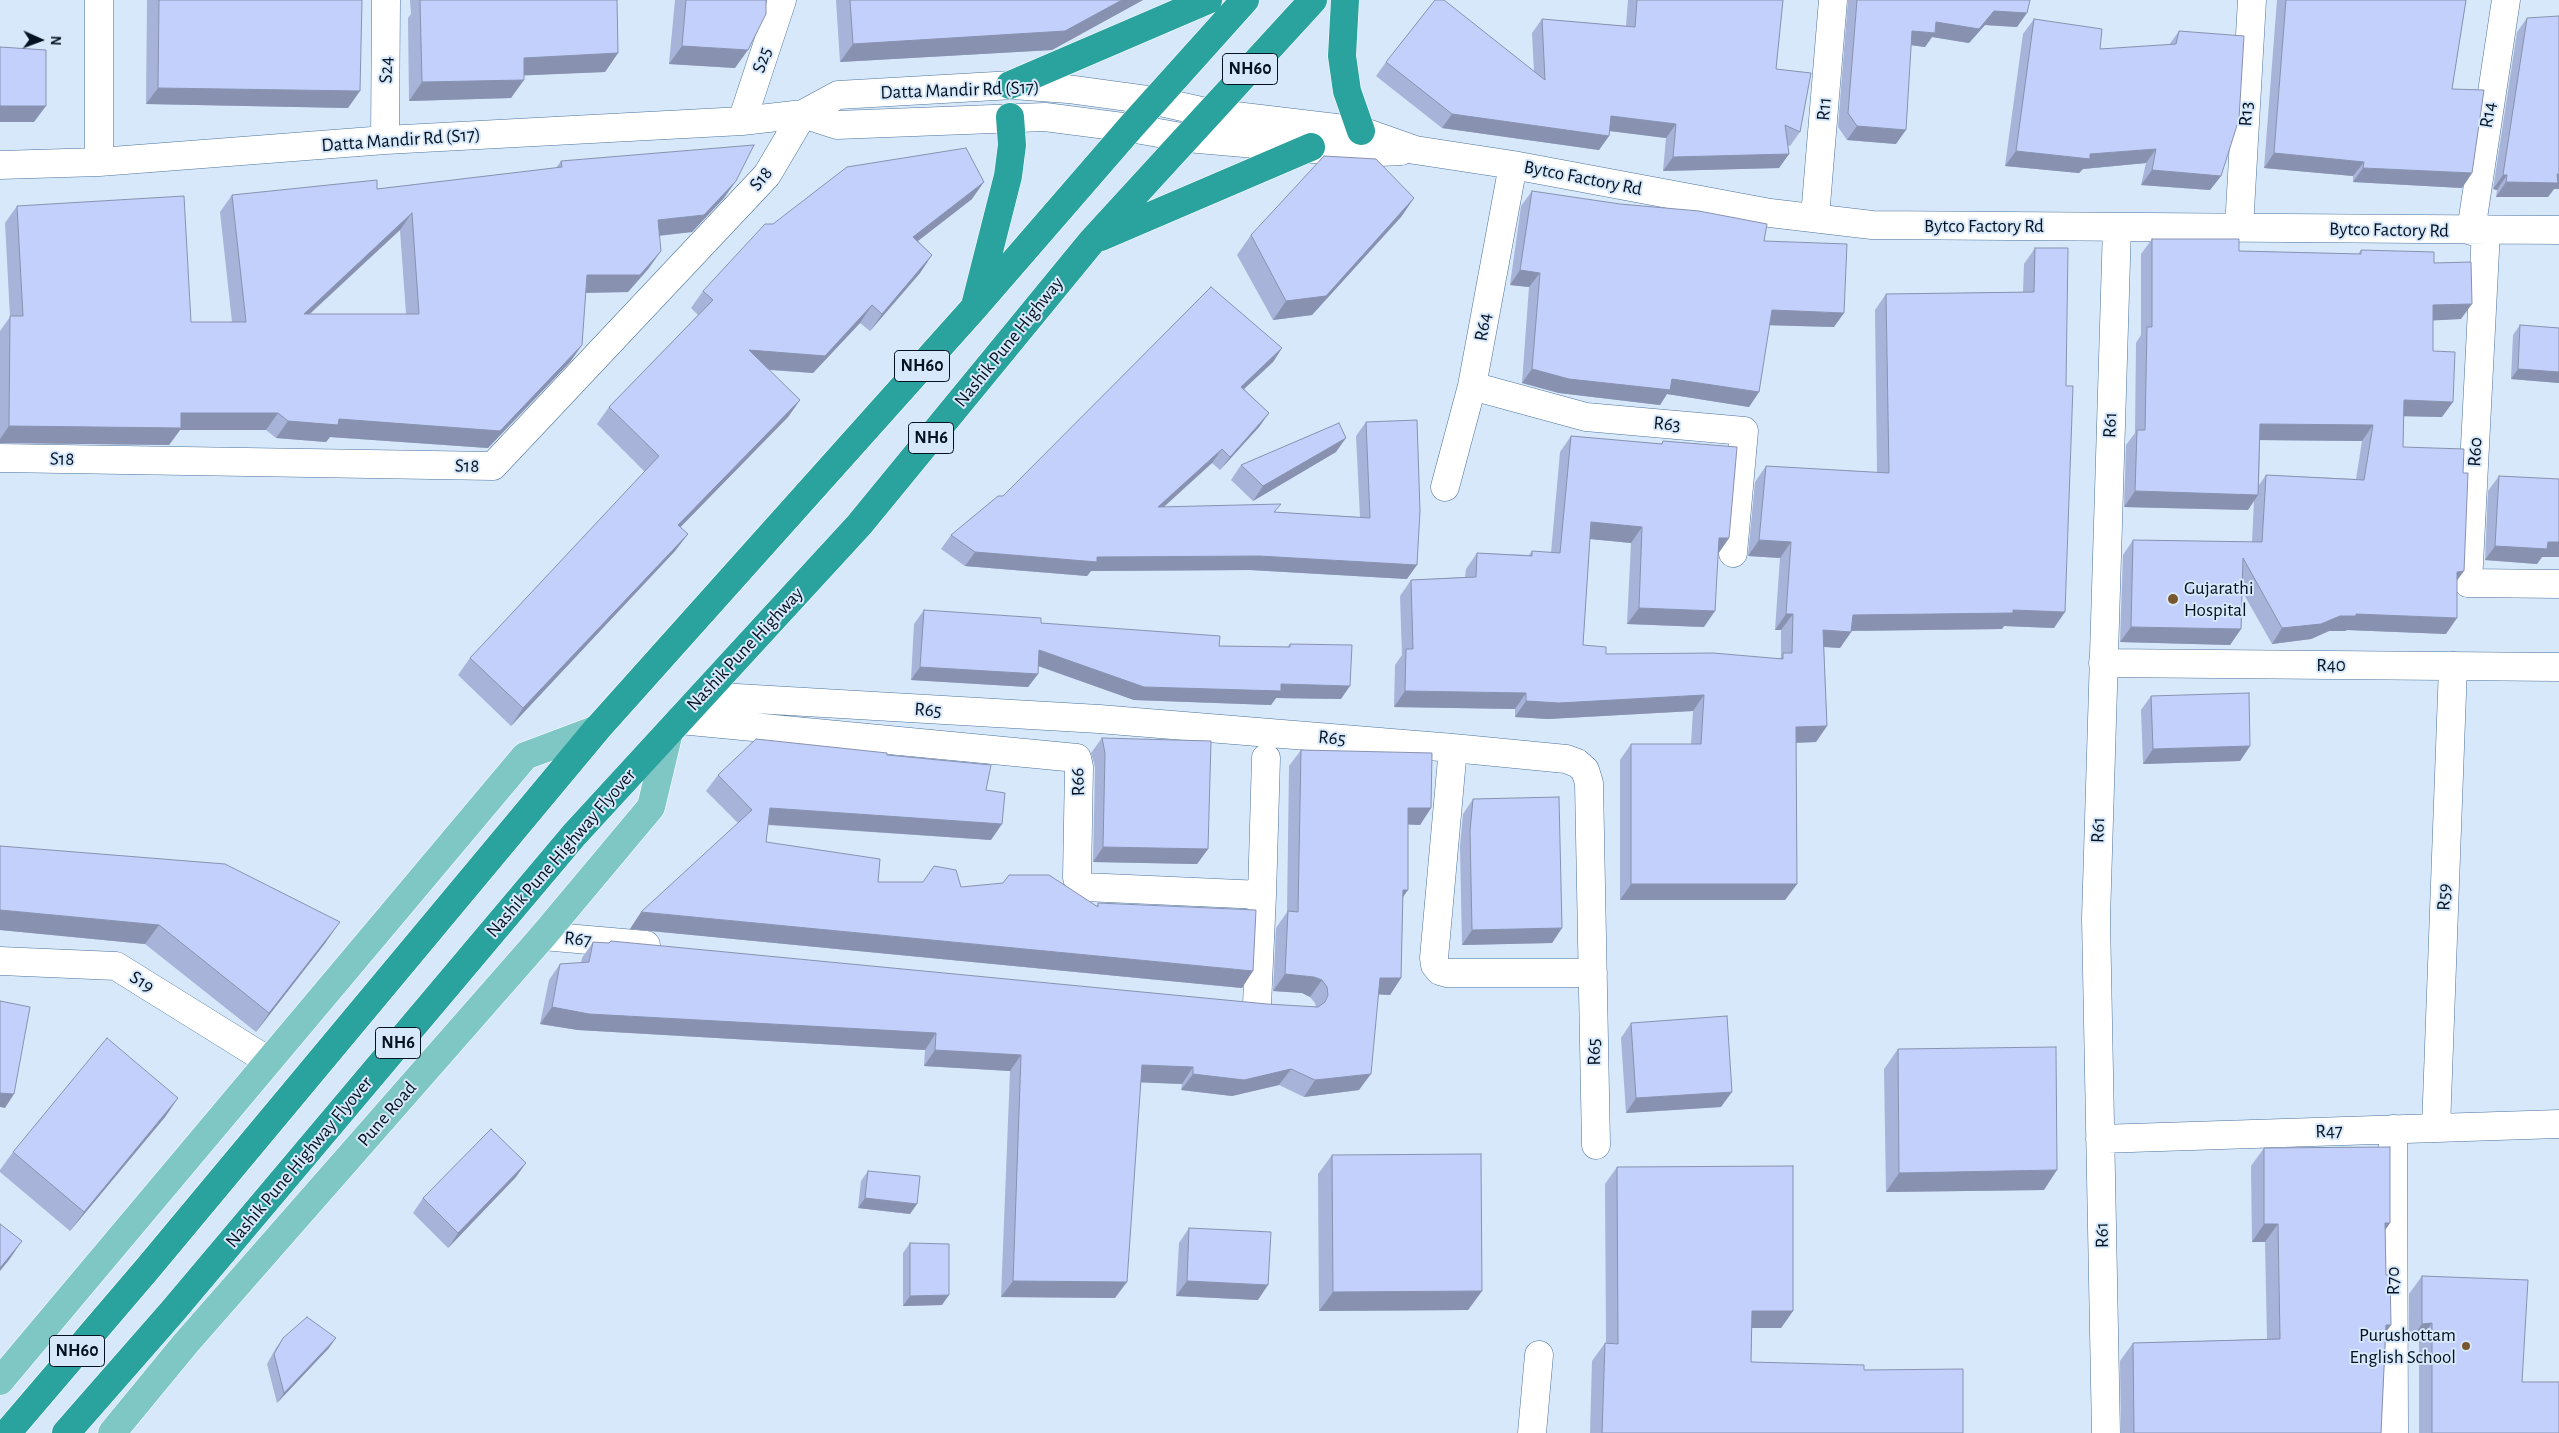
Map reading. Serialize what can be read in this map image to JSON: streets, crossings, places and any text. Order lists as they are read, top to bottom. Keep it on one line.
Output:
{"streets":{"highway":["NH60","Nashik Pune Highway","NH6","Nashik Pune Highway Flyover"],"main road":["Pune Road"],"street":["S25","S24","Datta Mandir Rd (S17)","R11","R13","R14","Bytco Factory Rd","S18","R64","R63","R61","R60","R40","R65","R66","R59","R67","S19","R47","R70"]},"crossings":[["S25","Datta Mandir Rd (S17)"],["NH60","Datta Mandir Rd (S17)"],["NH60","NH6"],["S24","Datta Mandir Rd (S17)"],["Datta Mandir Rd (S17)","Bytco Factory Rd"],["Datta Mandir Rd (S17)","S18"],["Datta Mandir Rd (S17)","Nashik Pune Highway"],["R11","Bytco Factory Rd"],["R13","Bytco Factory Rd"],["R14","Bytco Factory Rd"],["R14","R60"],["Bytco Factory Rd","R64"],["Bytco Factory Rd","Nashik Pune Highway"],["Bytco Factory Rd","R61"],["Bytco Factory Rd","R60"],["R64","R63"],["Nashik Pune Highway","R65"],["Nashik Pune Highway","R66"],["Nashik Pune Highway","Nashik Pune Highway Flyover"],["Nashik Pune Highway","Pune Road"],["R61","R40"],["R61","R47"],["R40","R59"],["R66","Nashik Pune Highway Flyover"],["R66","Pune Road"],["Nashik Pune Highway Flyover","Pune Road"],["R59","R47"],["R67","Pune Road"],["R47","R70"]],"places":["Gujarathi Hospital","Purushottam English School"],"north":"right"}
